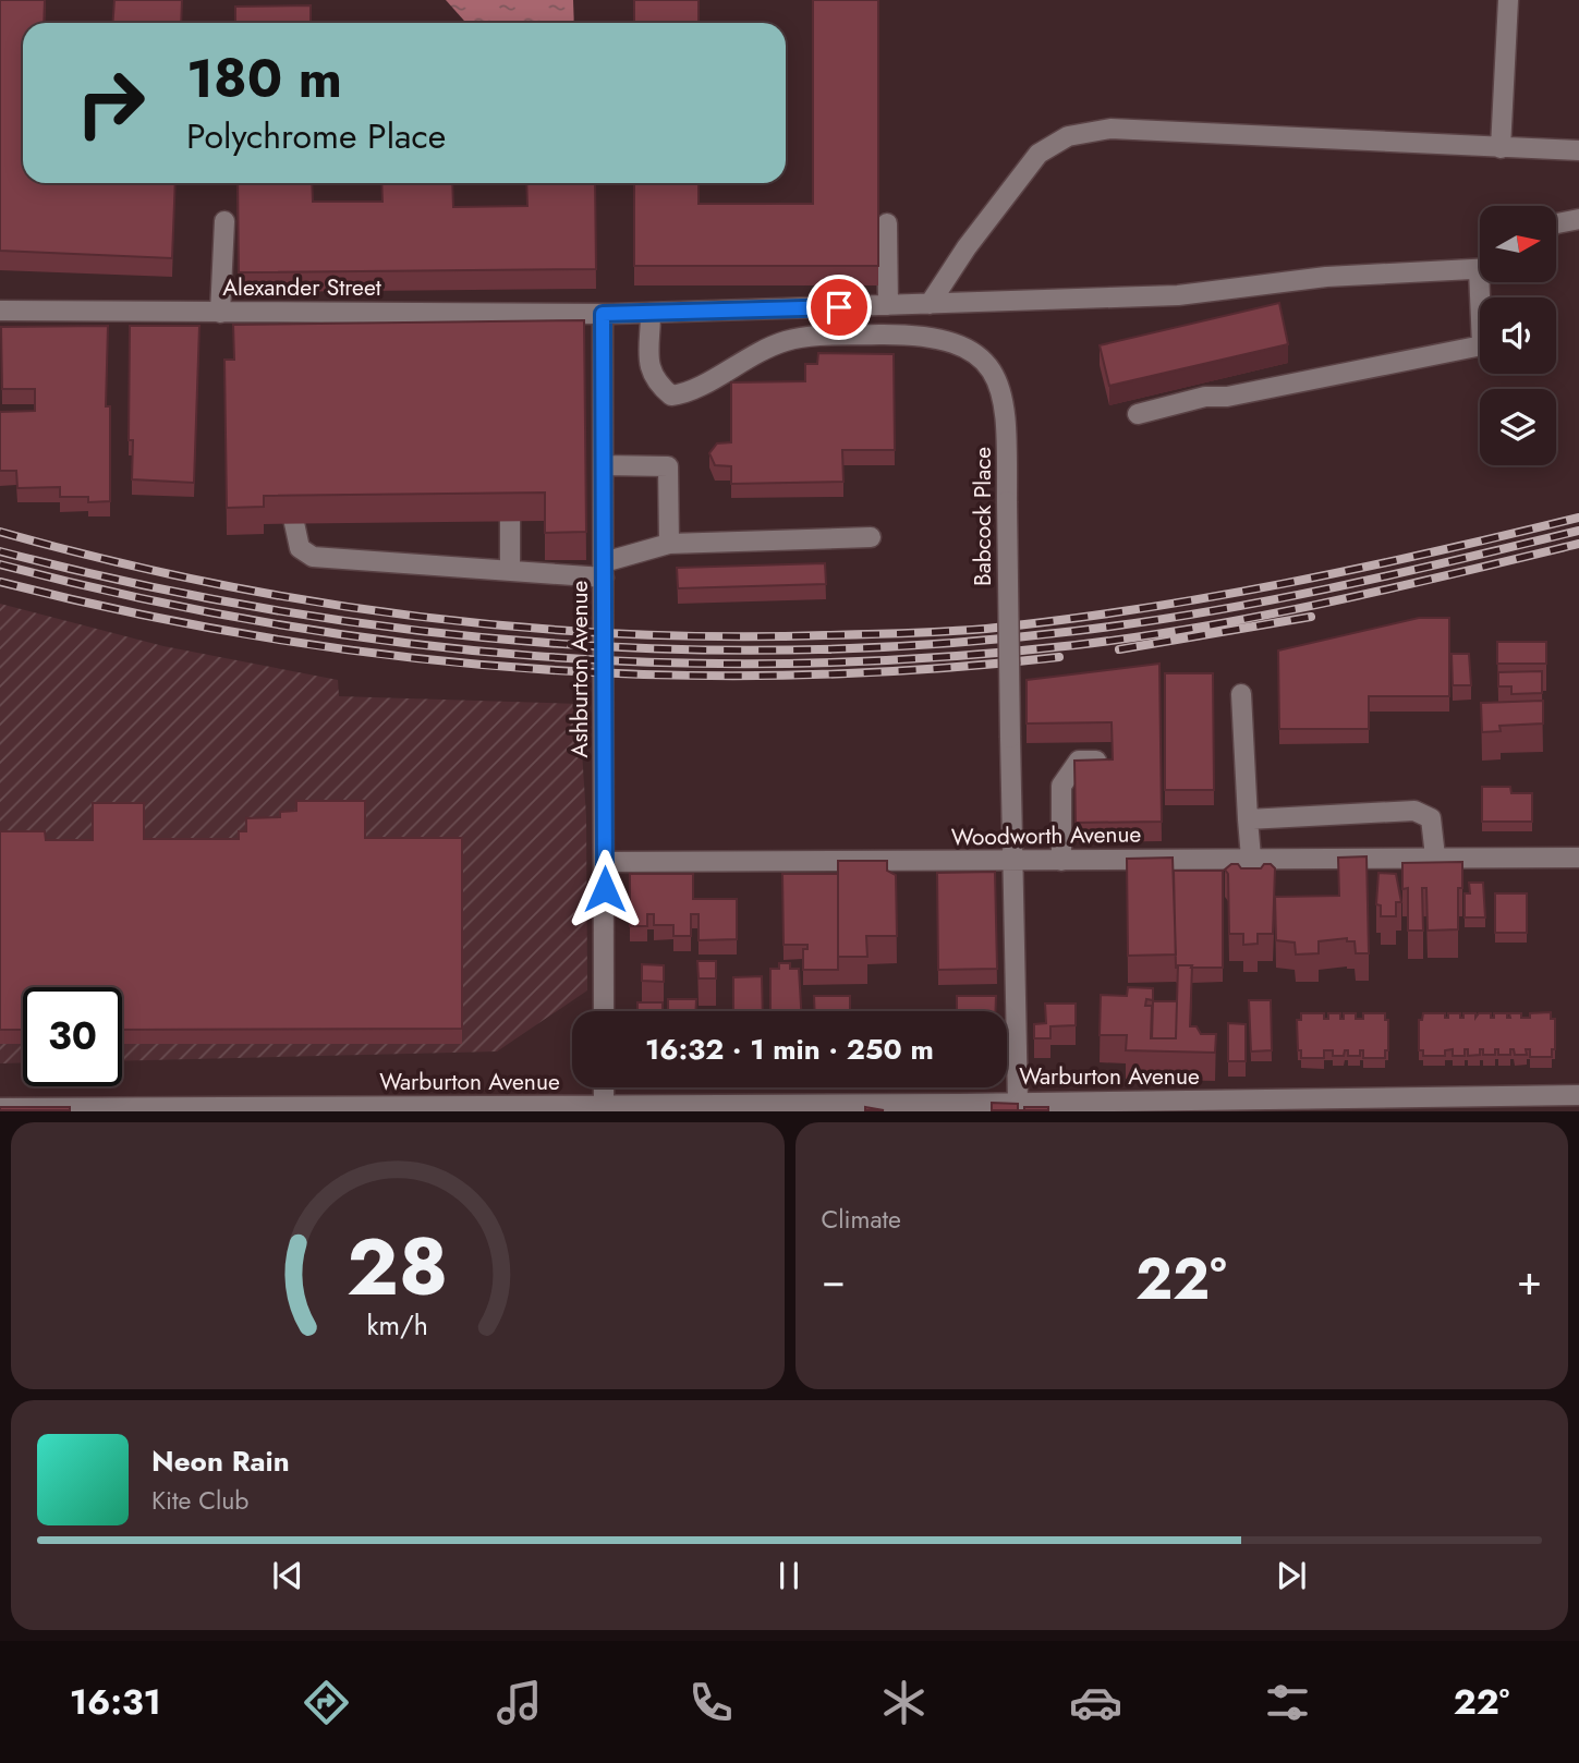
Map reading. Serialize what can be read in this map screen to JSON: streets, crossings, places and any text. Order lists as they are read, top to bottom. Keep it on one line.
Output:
{"streets":{"street":["Alexander Street","Babcock Place","Ashburton Avenue","Woodworth Avenue","Warburton Avenue"]},"crossings":[["Alexander Street","Babcock Place"],["Alexander Street","Ashburton Avenue"],["Babcock Place","Woodworth Avenue"],["Babcock Place","Warburton Avenue"],["Ashburton Avenue","Woodworth Avenue"]],"north":"right","page":{"turn":["180 m","Polychrome Place"],"limit":"30","trip":"16:32 · 1 min · 250 m","tile":"Climate","heat":["−","22°","+"],"song":["Neon Rain","Kite Club"],"tabs":["16:31","22°"],"gauge":["28","km/h"]}}
